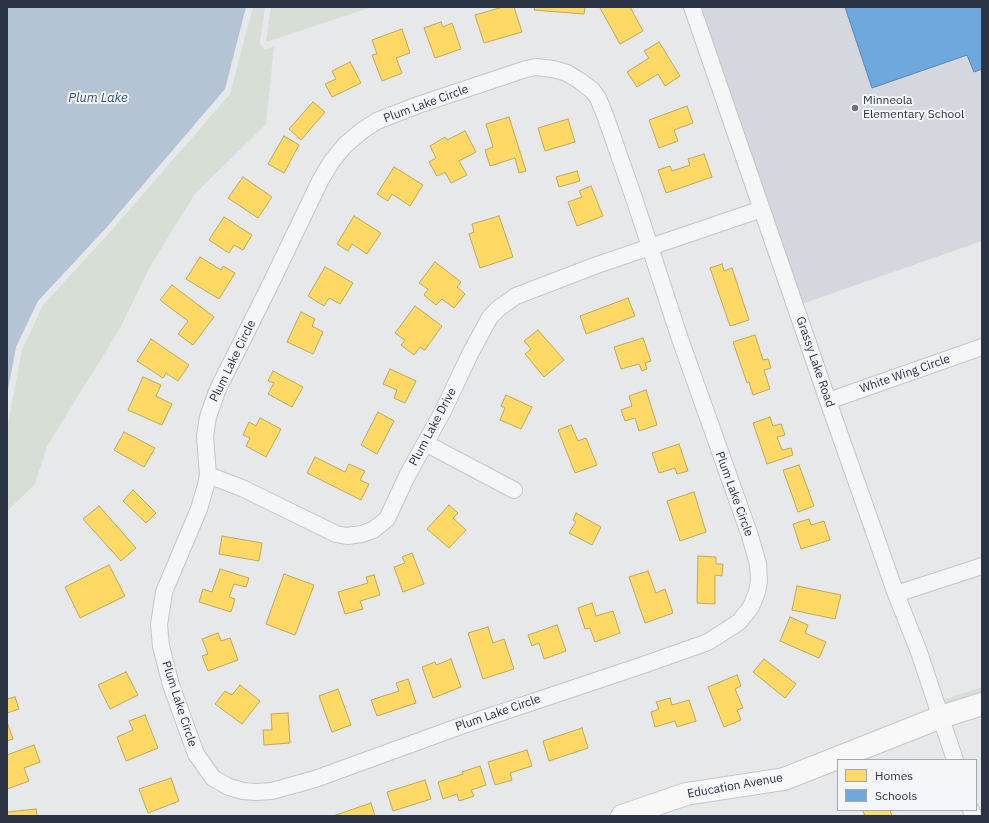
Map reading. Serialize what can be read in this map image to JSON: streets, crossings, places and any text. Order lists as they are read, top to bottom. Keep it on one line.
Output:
{"streets":{"street":["Plum Lake Circle","Grassy Lake Road","White Wing Circle","Plum Lake Drive","Education Avenue"]},"crossings":[["Plum Lake Circle","Plum Lake Drive"],["Grassy Lake Road","White Wing Circle"],["Grassy Lake Road","Education Avenue"]],"water":["Plum Lake"],"places":["Minneola Elementary School"],"legend":["Homes","Schools"]}
